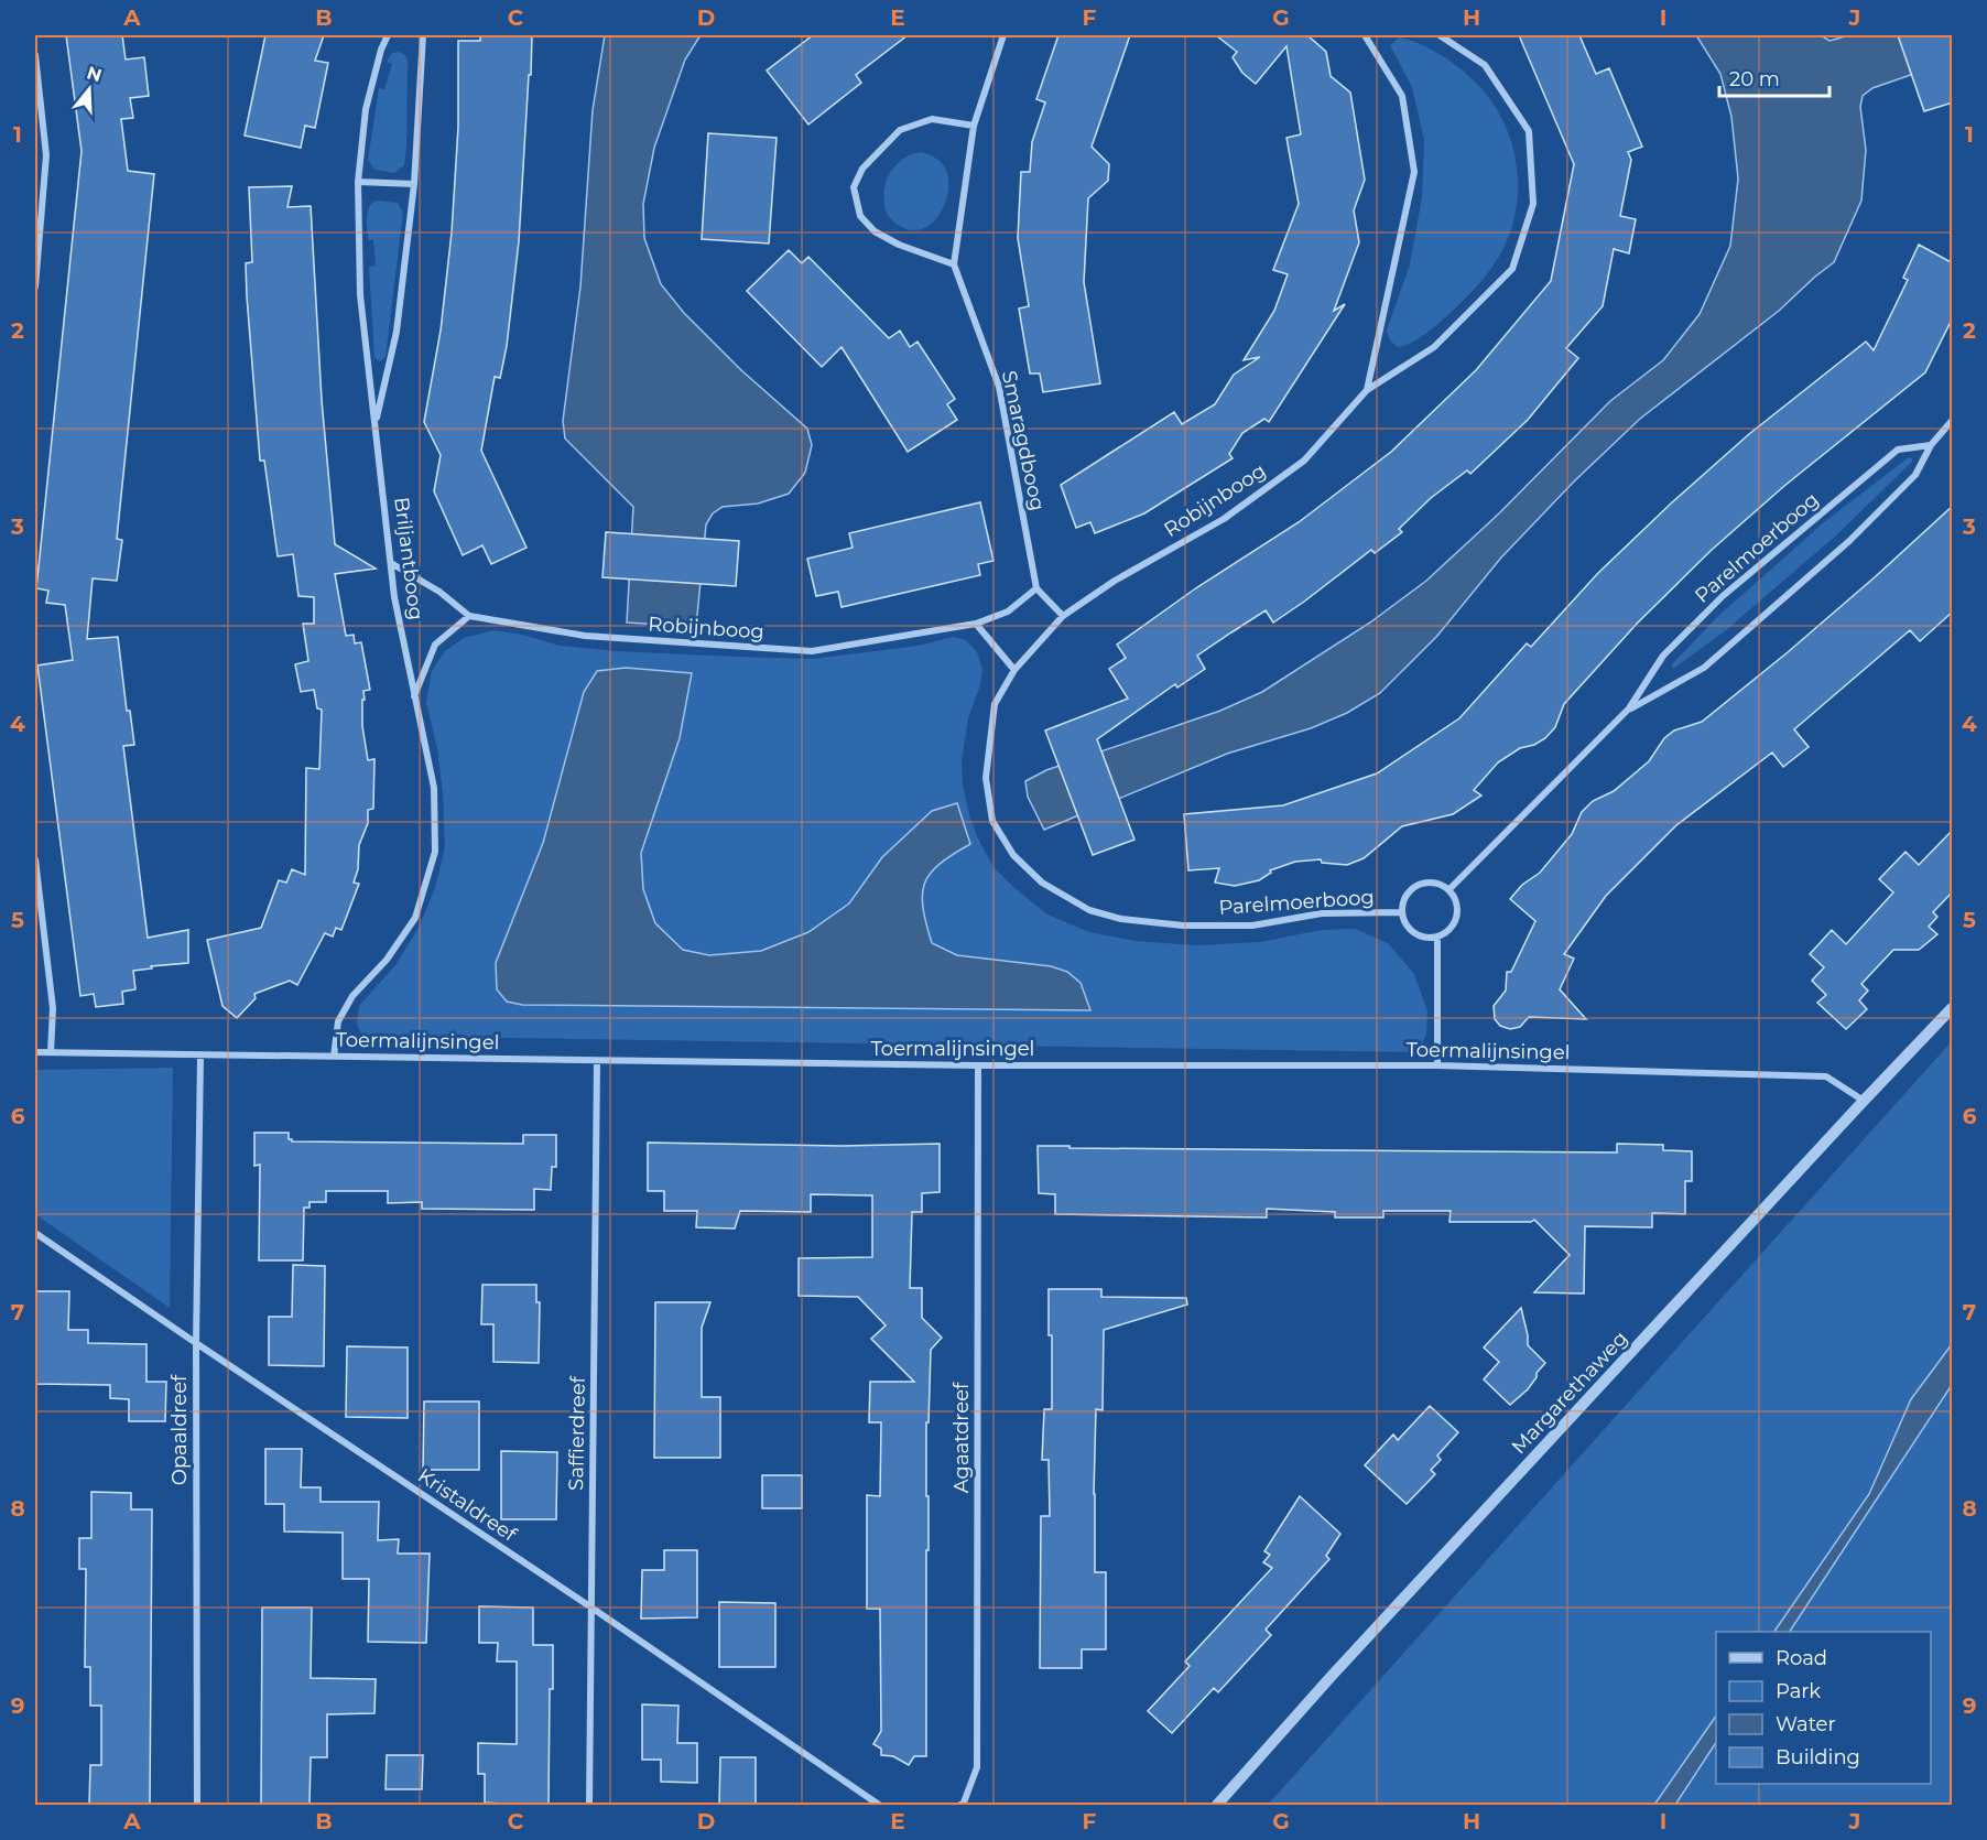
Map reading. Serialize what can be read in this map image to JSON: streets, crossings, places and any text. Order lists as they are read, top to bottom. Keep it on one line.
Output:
{"streets":{"street":["Smaragdboog","Robijnboog","Parelmoerboog","Briljantboog","Toermalijnsingel","Margarethaweg","Opaaldreef","Saffierdreef","Agaatdreef","Kristaldreef"]},"crossings":[["Smaragdboog","Robijnboog"],["Robijnboog","Parelmoerboog"],["Robijnboog","Briljantboog"],["Briljantboog","Toermalijnsingel"],["Toermalijnsingel","Margarethaweg"],["Toermalijnsingel","Opaaldreef"],["Toermalijnsingel","Saffierdreef"],["Toermalijnsingel","Agaatdreef"],["Opaaldreef","Kristaldreef"],["Saffierdreef","Kristaldreef"]],"legend":["Road","Park","Water","Building"],"scale_bar":"20 m","north":"top","grid":{"columns":["A","B","C","D","E","F","G","H","I","J"],"rows":["1","2","3","4","5","6","7","8","9"]}}
